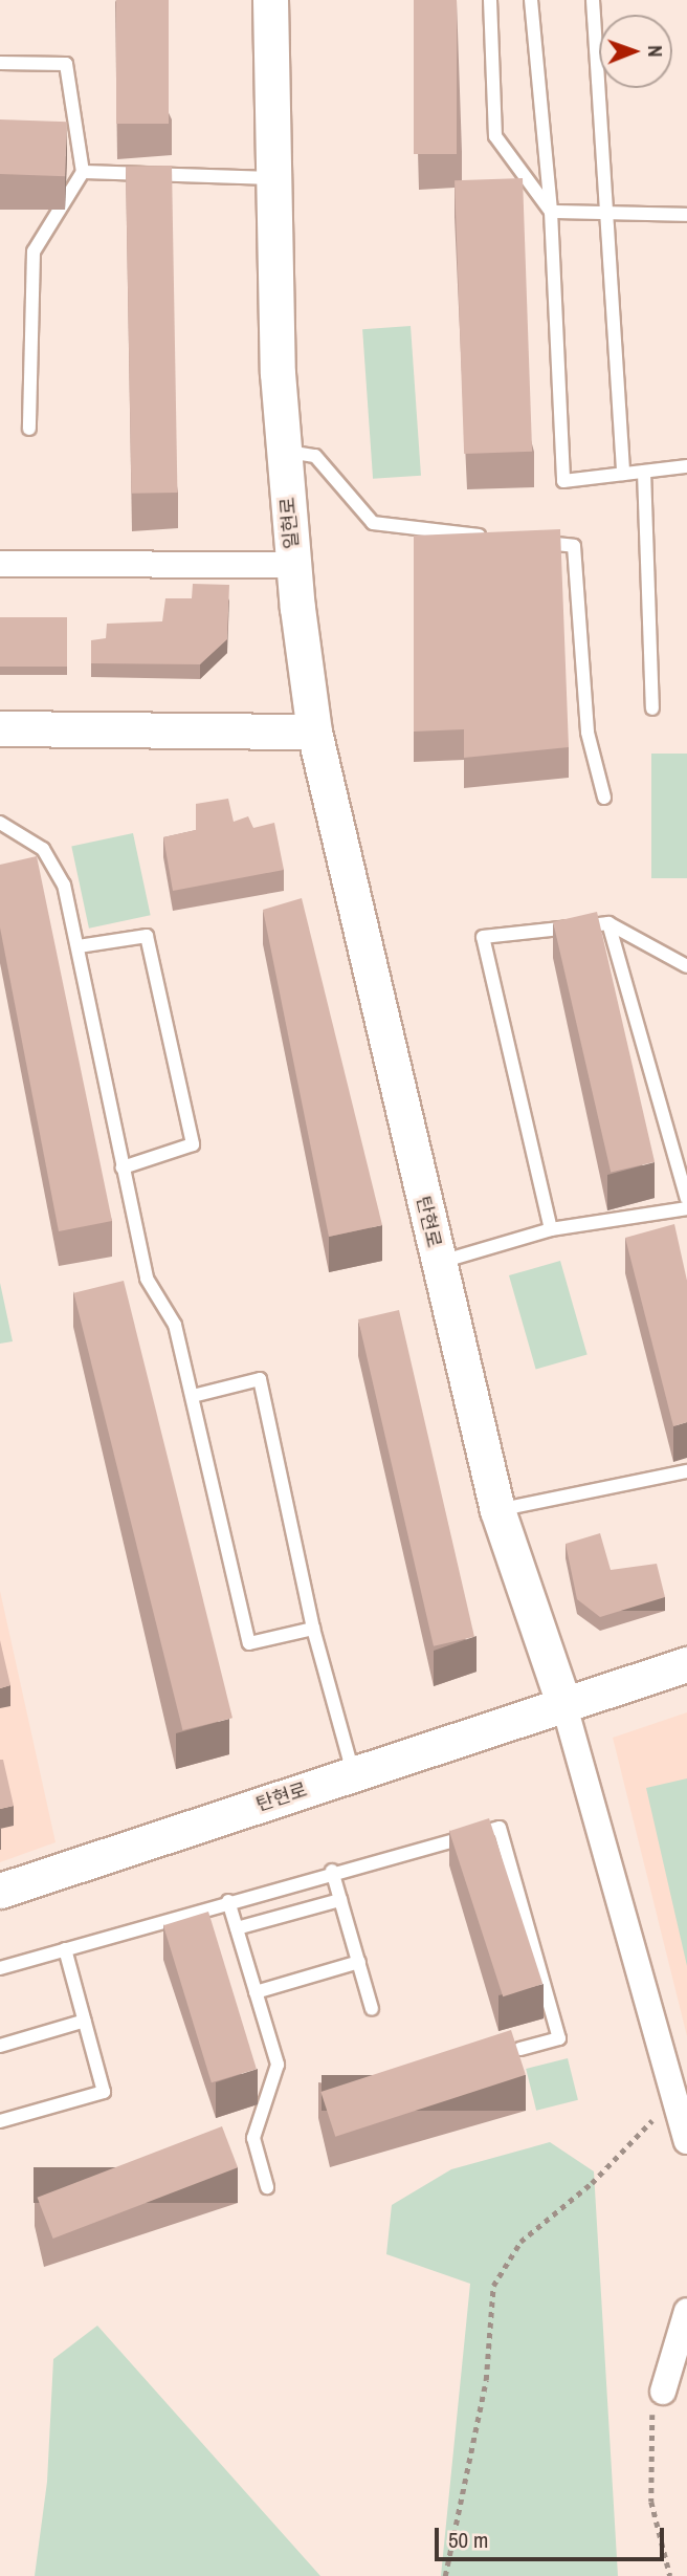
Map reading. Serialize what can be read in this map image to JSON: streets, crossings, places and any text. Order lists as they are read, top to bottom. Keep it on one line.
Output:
{"streets":{"main road":["일현로","탄현로"]},"crossings":[["일현로","탄현로"]],"scale_bar":"50 m","north":"right"}
